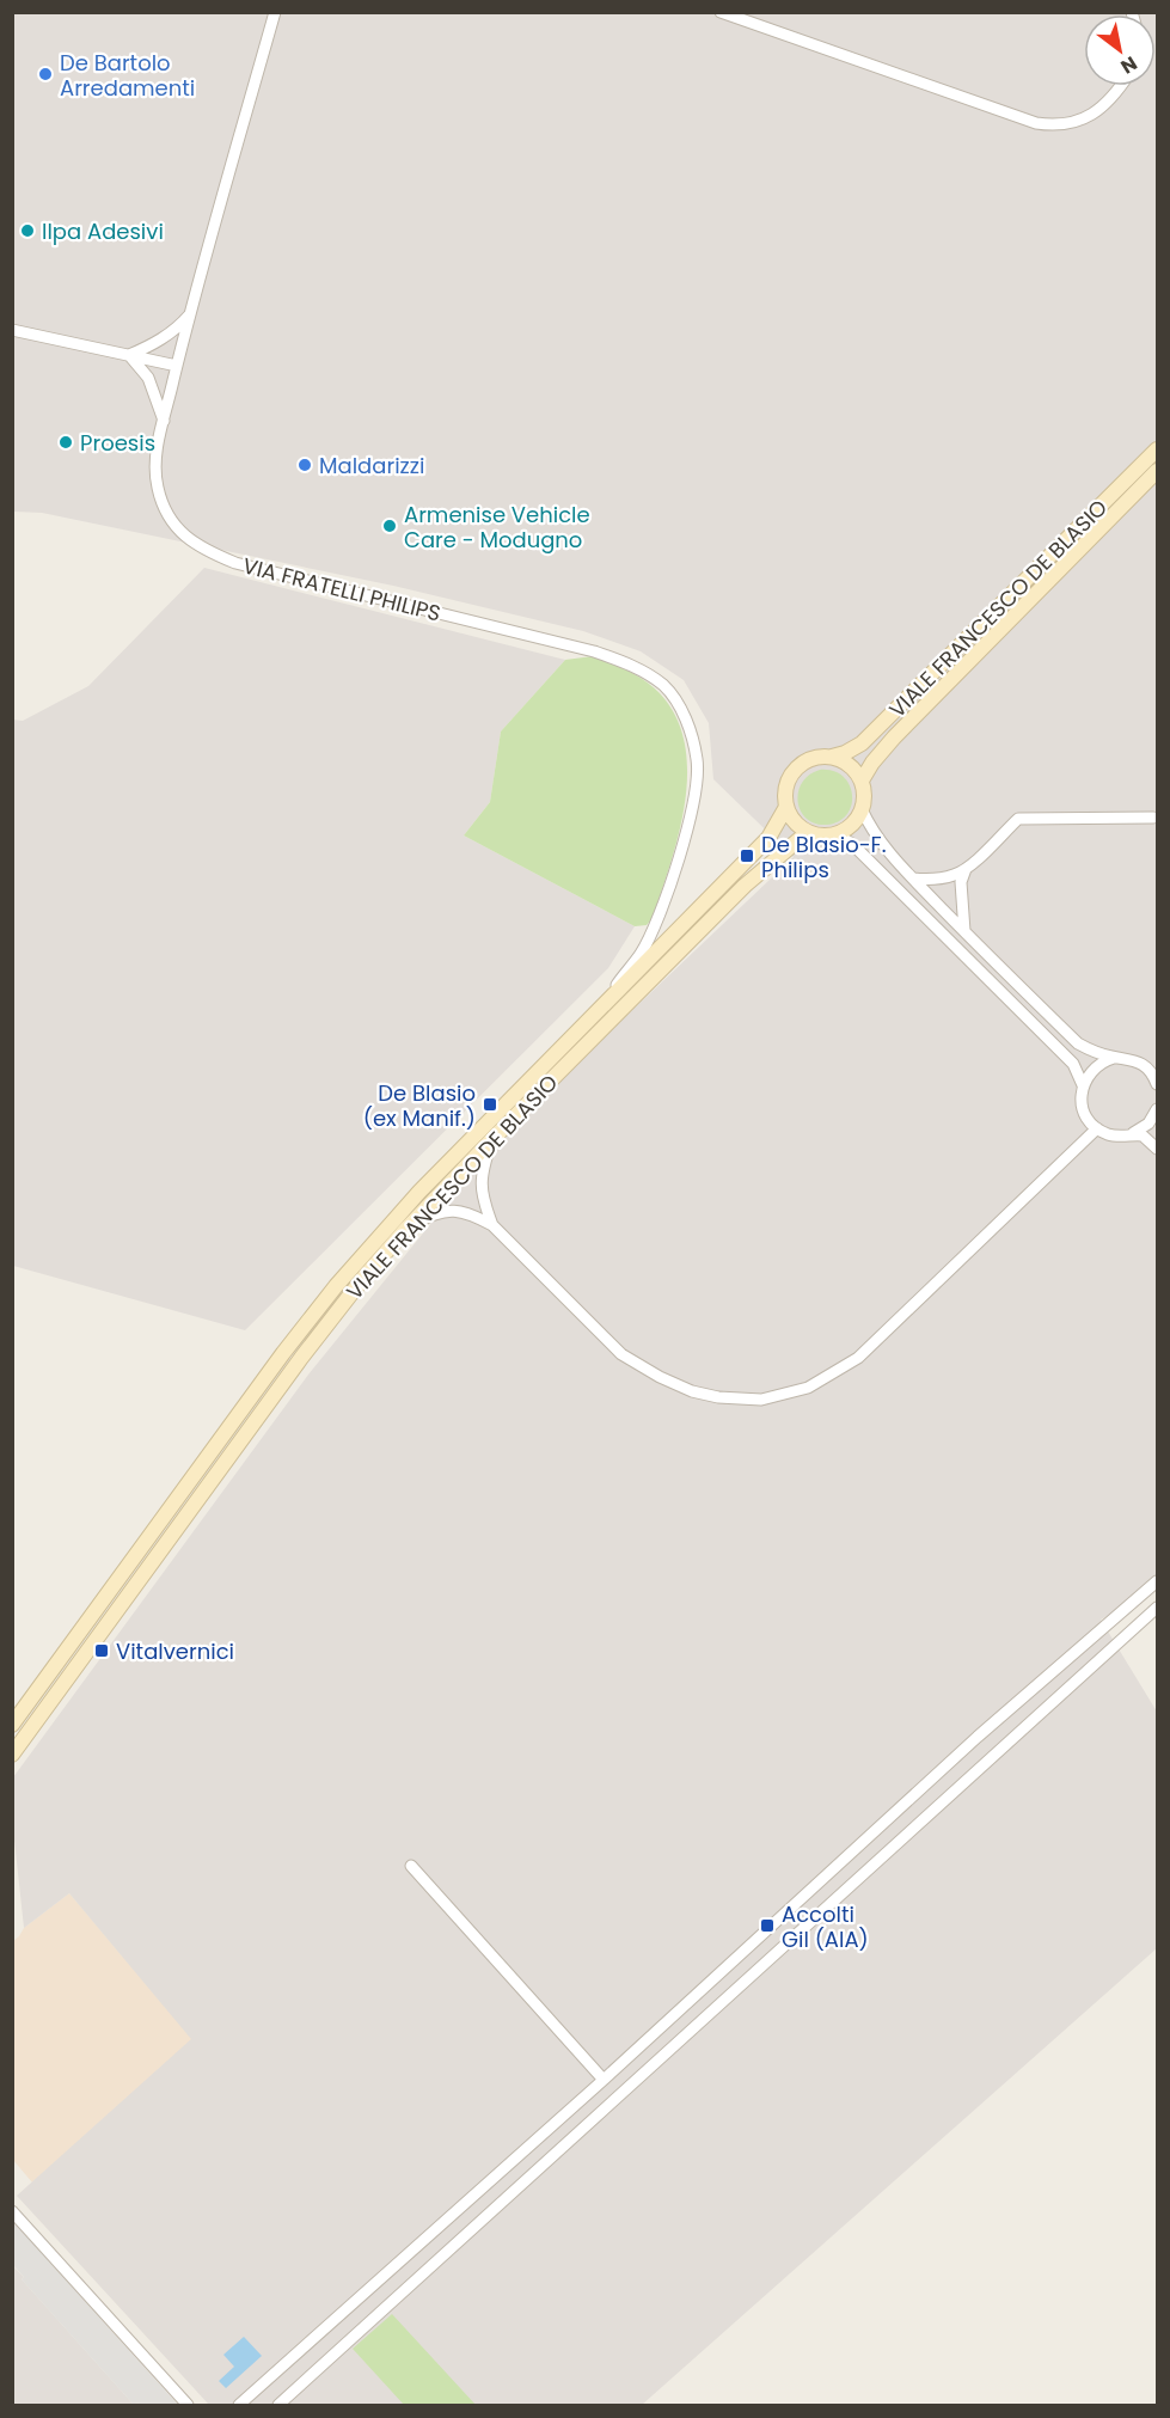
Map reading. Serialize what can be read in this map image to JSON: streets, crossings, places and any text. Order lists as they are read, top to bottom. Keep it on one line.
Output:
{"streets":{"street":["VIA FRATELLI PHILIPS","VIALE FRANCESCO DE BLASIO"]},"crossings":[["VIA FRATELLI PHILIPS","VIALE FRANCESCO DE BLASIO"]],"places":{"other":["De Bartolo Arredamenti","Ilpa Adesivi","Proesis","Maldarizzi","Armenise Vehicle Care - Modugno"],"transit":["De Blasio-F. Philips","De Blasio (ex Manif.)","Vitalvernici","Accolti Gil (AIA)"]},"north":"bottom right"}
